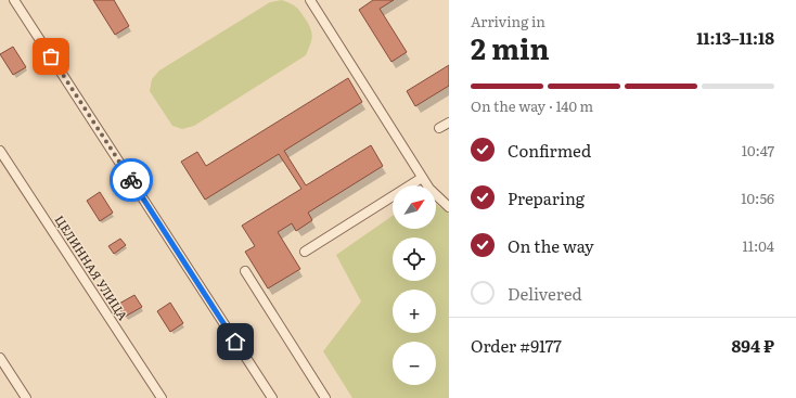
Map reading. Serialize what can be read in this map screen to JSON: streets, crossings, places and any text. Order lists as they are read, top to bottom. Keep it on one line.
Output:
{"streets":{"street":["ЦЕЛИННАЯ УЛИЦА"]},"north":"top right","page":{"heading":["2 min","Arriving in","11:13–11:18"],"panel":["Order #9177","894 ₽"],"bar":"On the way · 140 m","list":[["Confirmed","10:47"],["Preparing","10:56"],["On the way","11:04"],"Delivered"],"map_buttons":["+","−"]}}
